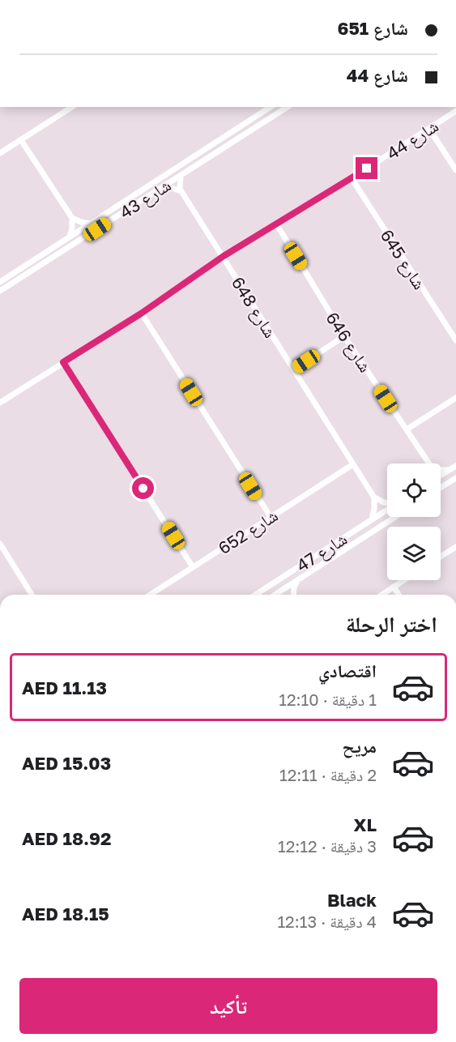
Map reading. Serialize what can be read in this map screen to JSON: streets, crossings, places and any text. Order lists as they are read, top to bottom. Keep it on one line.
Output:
{"streets":{"street":["شارع 44","شارع 43","شارع 645","شارع 648","شارع 646","شارع 652","شارع 47"]},"crossings":[["شارع 44","شارع 645"],["شارع 44","شارع 648"],["شارع 44","شارع 646"],["شارع 648","شارع 652"]],"page":{"banner":["شارع 651","شارع 44"],"heading":"اختر الرحلة","list":[{"name":"اقتصادي","note":"1 دقيقة · 12:10","value":"AED 11.13"},{"name":"مريح","note":"2 دقيقة · 12:11","value":"AED 15.03"},{"name":"XL","note":"3 دقيقة · 12:12","value":"AED 18.92"},{"name":"Black","note":"4 دقيقة · 12:13","value":"AED 18.15"}],"buttons":"تأكيد"}}
